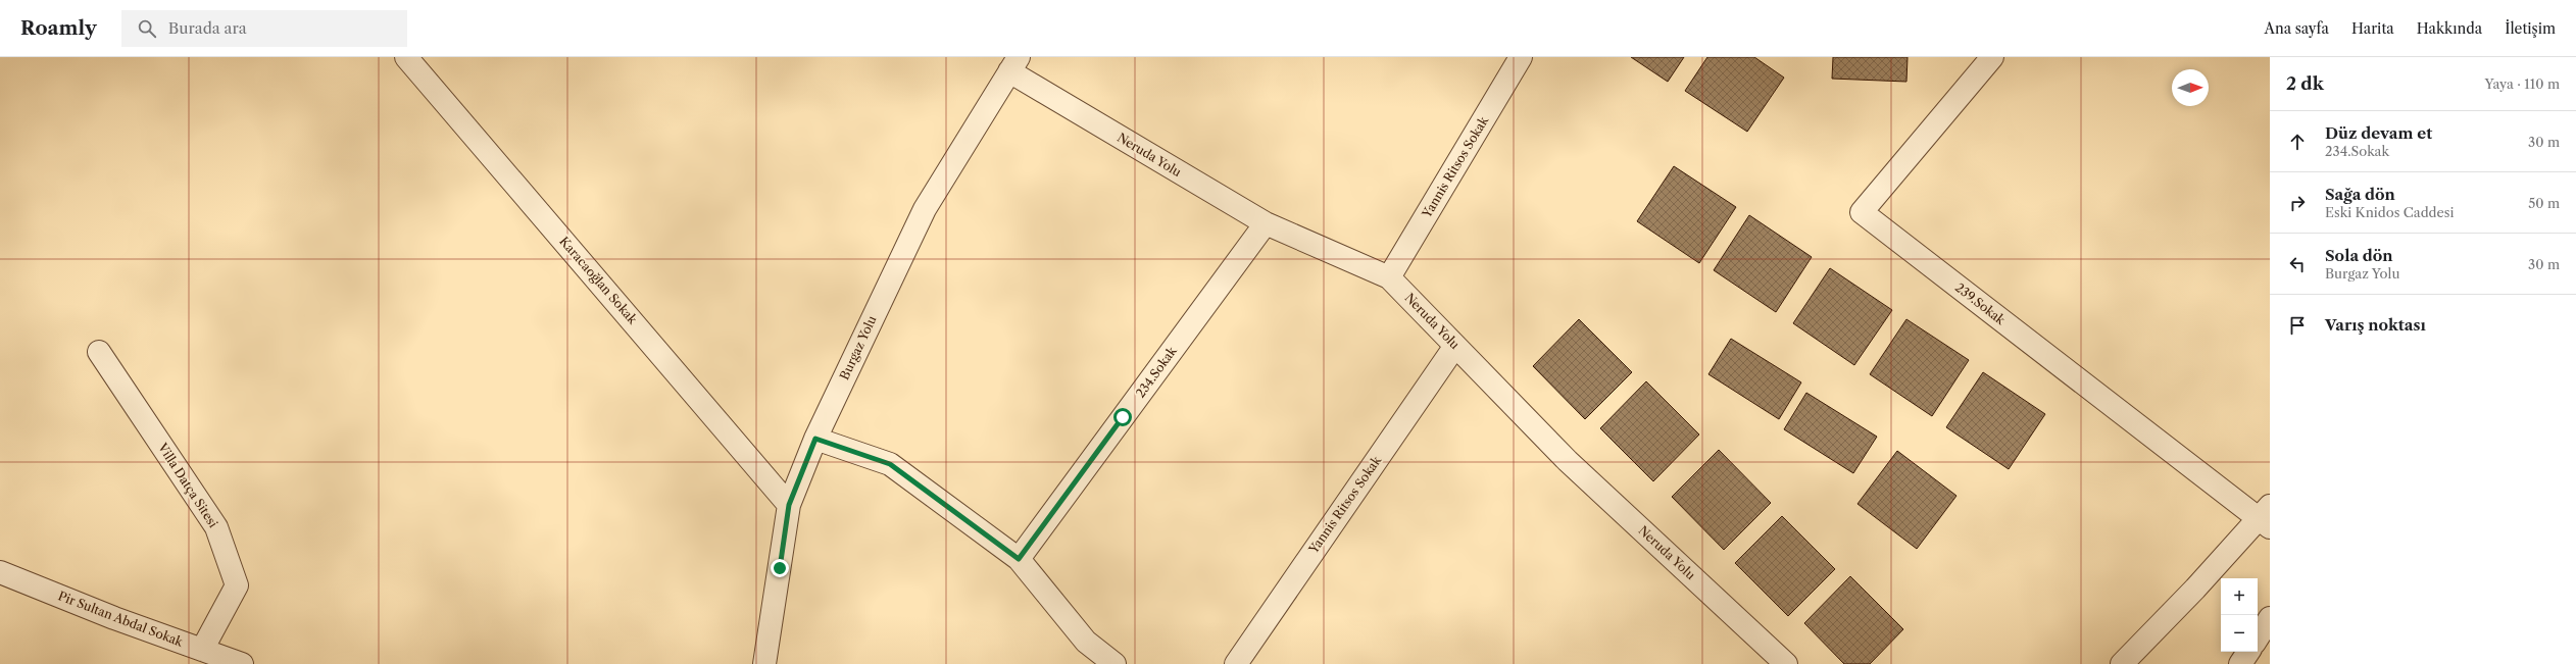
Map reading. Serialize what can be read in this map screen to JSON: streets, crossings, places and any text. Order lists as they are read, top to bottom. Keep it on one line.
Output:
{"streets":{"street":["Neruda Yolu","Yannis Ritsos Sokak","Karacaoğlan Sokak","239.Sokak","Burgaz Yolu","234.Sokak","Villa Datça Sitesi","Pir Sultan Abdal Sokak"]},"crossings":[["Neruda Yolu","Yannis Ritsos Sokak"],["Neruda Yolu","Burgaz Yolu"],["Neruda Yolu","234.Sokak"],["Karacaoğlan Sokak","Burgaz Yolu"],["Villa Datça Sitesi","Pir Sultan Abdal Sokak"]],"north":"right","page":{"header":"Roamly","search":"Burada ara","nav":["Ana sayfa","Harita","Hakkında","İletişim"],"heading":["2 dk","Yaya · 110 m"],"list":[["Düz devam et","234.Sokak","30 m"],["Sağa dön","Eski Knidos Caddesi","50 m"],["Sola dön","Burgaz Yolu","30 m"],"Varış noktası"],"map_buttons":["+","−"]}}
